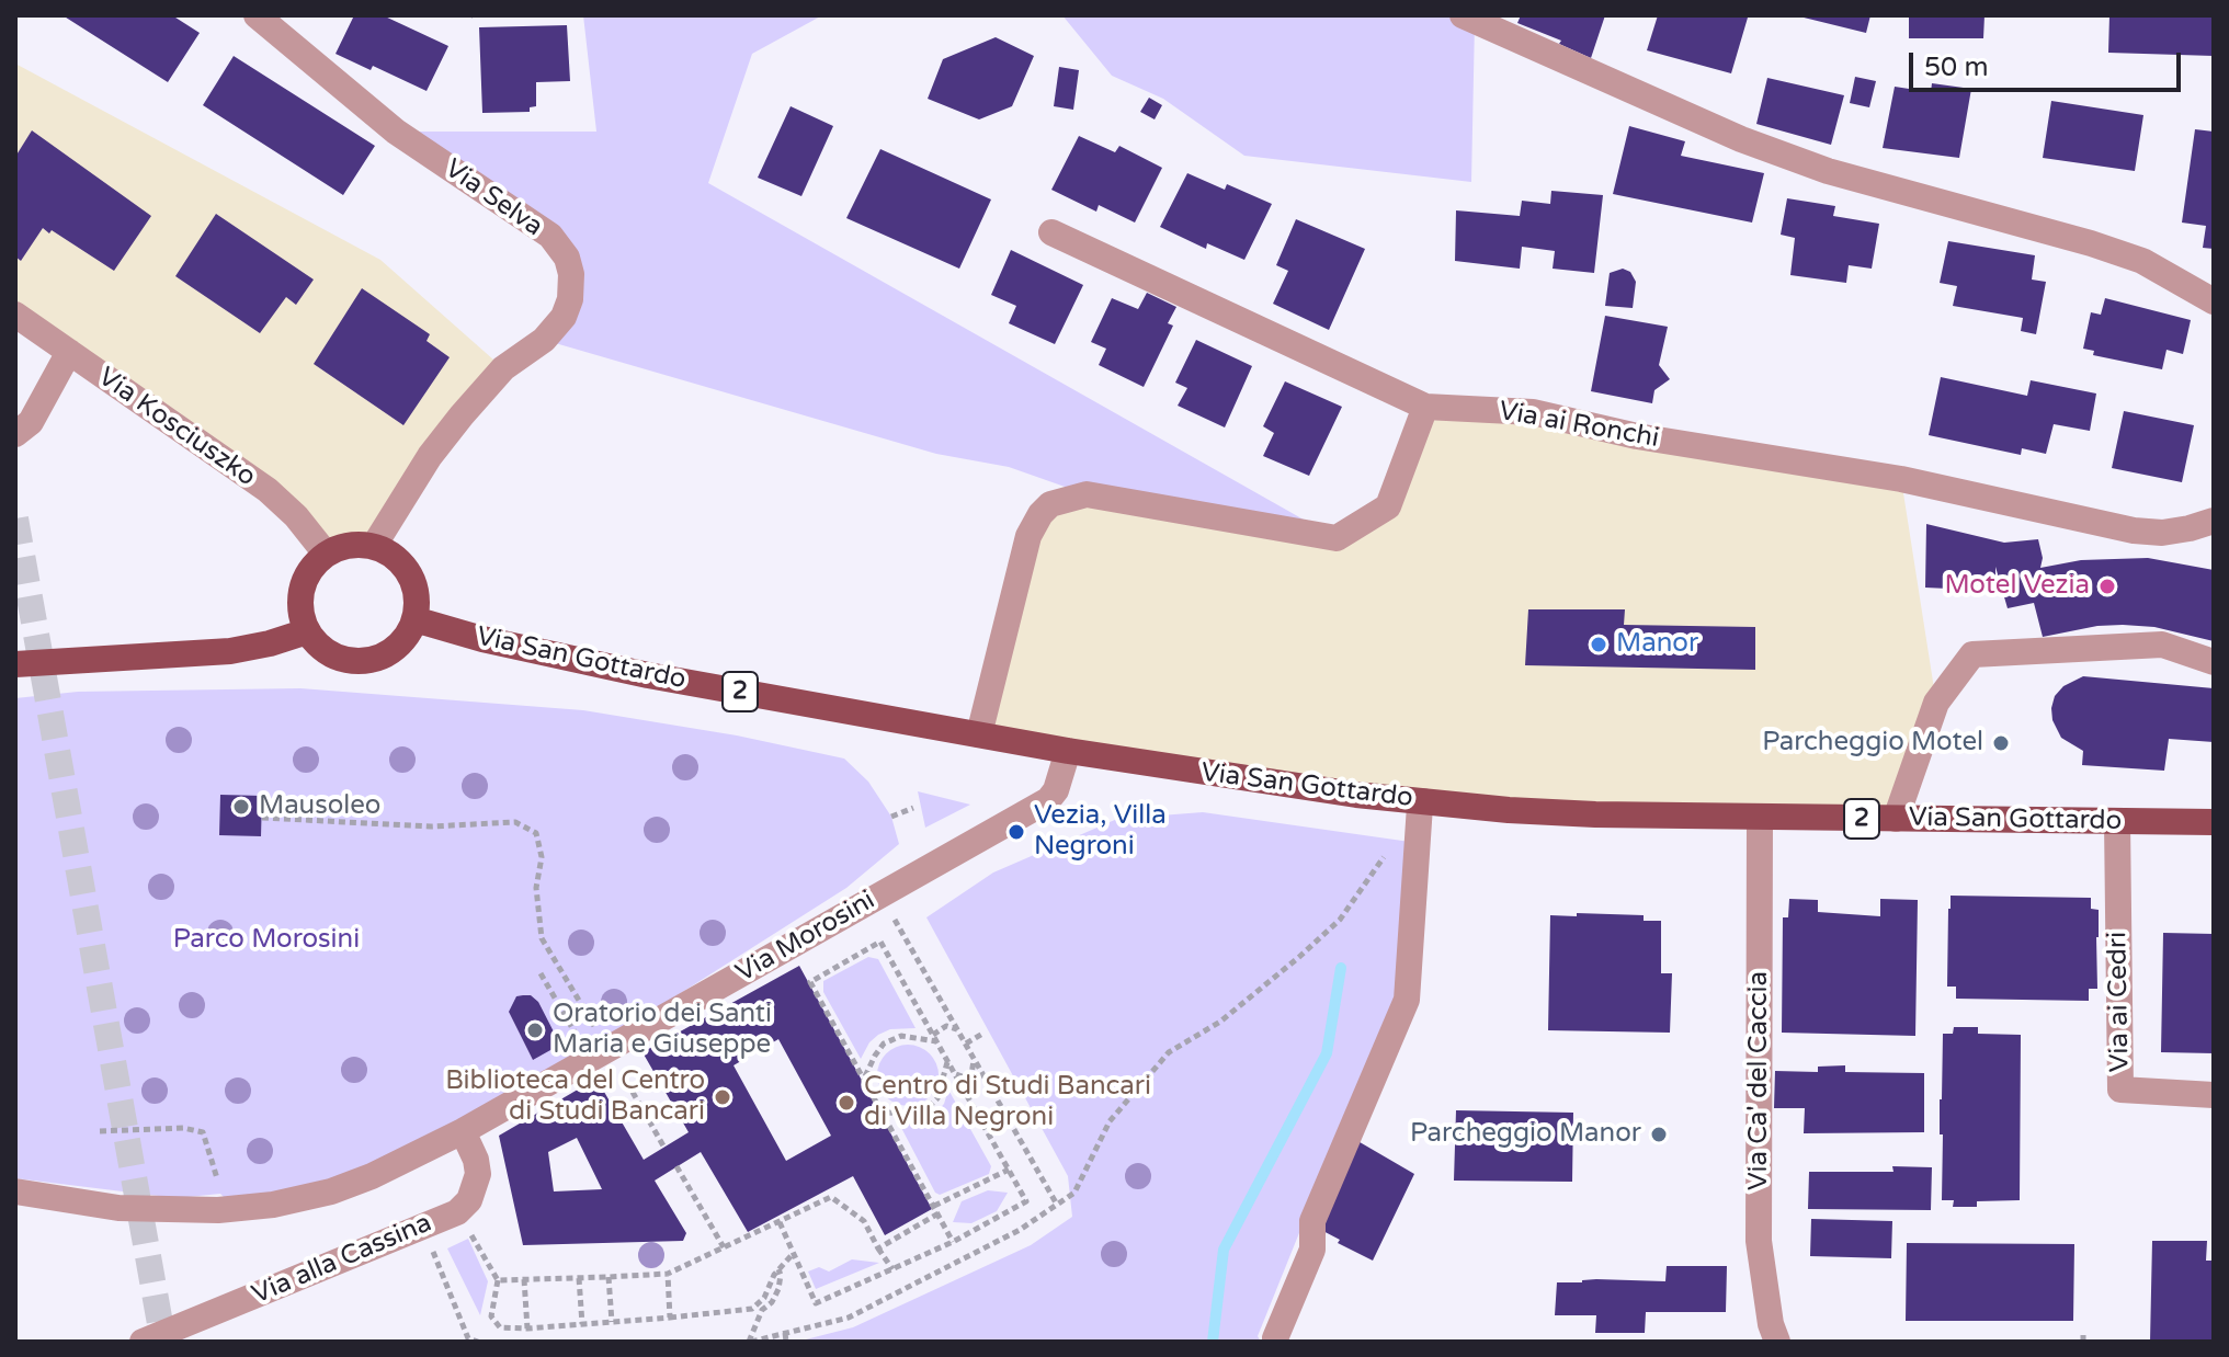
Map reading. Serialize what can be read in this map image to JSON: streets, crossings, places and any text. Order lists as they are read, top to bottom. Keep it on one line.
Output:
{"streets":{"main road":["Via San Gottardo","2"],"street":["Via Selva","Via ai Ronchi","Via Kosciuszko","Via Morosini","Via ai Cedri","Via Ca' del Caccia","Via alla Cassina"]},"crossings":[["Via Selva","Via Kosciuszko"],["Via Selva","Via San Gottardo"],["Via Kosciuszko","Via San Gottardo"],["Via San Gottardo","Via Morosini"],["Via San Gottardo","Via ai Cedri"],["Via San Gottardo","Via Ca' del Caccia"],["Via Morosini","Via alla Cassina"]],"parks":["Parco Morosini"],"places":["Motel Vezia","Manor","Parcheggio Motel","Mausoleo","Vezia, Villa Negroni","Oratorio dei Santi Maria e Giuseppe","Biblioteca del Centro di Studi Bancari","Centro di Studi Bancari di Villa Negroni","Parcheggio Manor"],"scale_bar":"50 m"}
